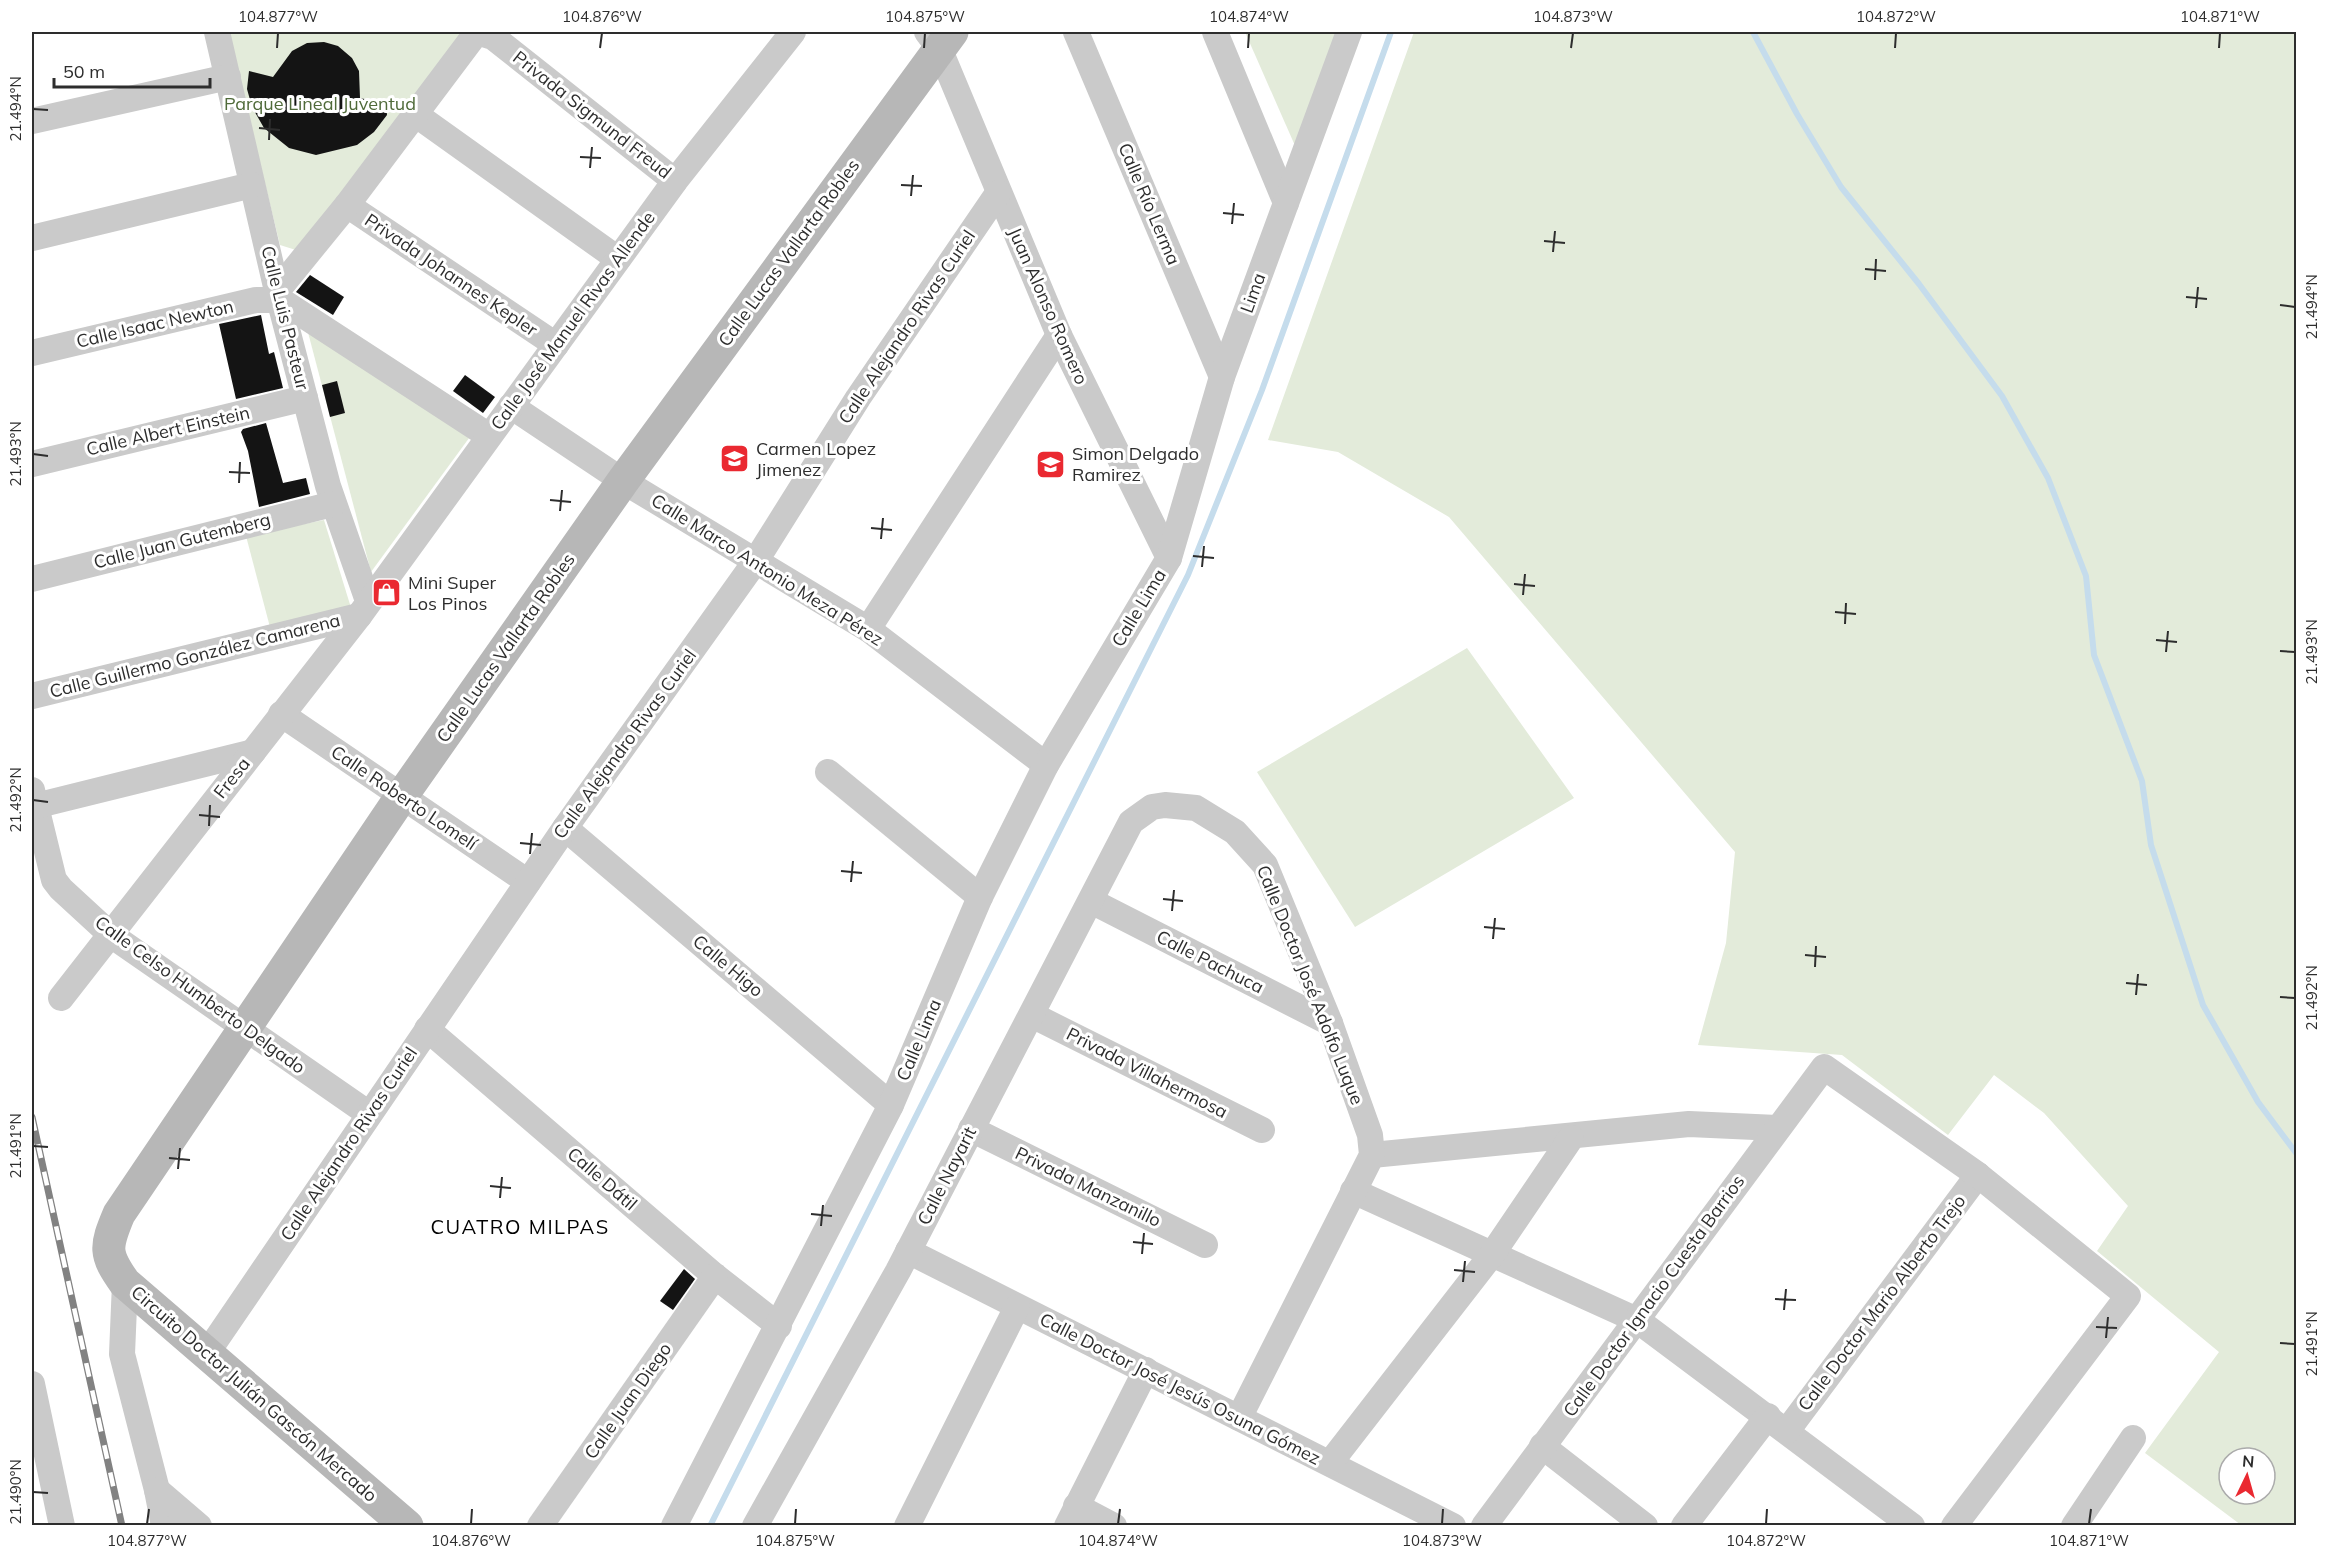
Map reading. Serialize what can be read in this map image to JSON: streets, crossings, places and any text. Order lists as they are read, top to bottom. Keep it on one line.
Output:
{"streets":{"street":["Privada Sigmund Freud","Calle Río Lerma","Calle Lucas Vallarta Robles","Privada Johannes Kepler","Lima","Juan Alonso Romero","Calle Luis Pasteur","Calle José Manuel Rivas Allende","Calle Isaac Newton","Calle Alejandro Rivas Curiel","Calle Albert Einstein","Calle Juan Gutemberg","Calle Marco Antonio Meza Pérez","Calle Lima","Calle Guillermo González Camarena","Fresa","Calle Roberto Lomelí","Calle Pachuca","Calle Higo","Calle Doctor José Adolfo Luque","Calle Celso Humberto Delgado","Privada Villahermosa","Calle Nayarit","Calle Dátil","Privada Manzanillo","Calle Doctor Ignacio Cuesta Barrios","Calle Doctor Mario Alberto Trejo","Calle Doctor José Jesús Osuna Gómez","Circuito Doctor Julián Gascón Mercado","Calle Juan Diego"]},"crossings":[["Privada Sigmund Freud","Calle José Manuel Rivas Allende"],["Calle Río Lerma","Lima"],["Calle Lucas Vallarta Robles","Juan Alonso Romero"],["Calle Lucas Vallarta Robles","Calle Marco Antonio Meza Pérez"],["Calle Lucas Vallarta Robles","Calle Roberto Lomelí"],["Calle Lucas Vallarta Robles","Calle Celso Humberto Delgado"],["Calle Lucas Vallarta Robles","Circuito Doctor Julián Gascón Mercado"],["Privada Johannes Kepler","Calle José Manuel Rivas Allende"],["Lima","Juan Alonso Romero"],["Lima","Calle Lima"],["Juan Alonso Romero","Calle Alejandro Rivas Curiel"],["Juan Alonso Romero","Calle Lima"],["Calle Luis Pasteur","Calle José Manuel Rivas Allende"],["Calle Luis Pasteur","Calle Isaac Newton"],["Calle Luis Pasteur","Calle Albert Einstein"],["Calle Luis Pasteur","Calle Juan Gutemberg"],["Calle Luis Pasteur","Calle Guillermo González Camarena"],["Calle Luis Pasteur","Fresa"],["Calle José Manuel Rivas Allende","Calle Marco Antonio Meza Pérez"],["Calle José Manuel Rivas Allende","Calle Guillermo González Camarena"],["Calle José Manuel Rivas Allende","Fresa"],["Calle Alejandro Rivas Curiel","Calle Marco Antonio Meza Pérez"],["Calle Alejandro Rivas Curiel","Calle Roberto Lomelí"],["Calle Alejandro Rivas Curiel","Calle Higo"],["Calle Alejandro Rivas Curiel","Calle Celso Humberto Delgado"],["Calle Alejandro Rivas Curiel","Calle Dátil"],["Calle Alejandro Rivas Curiel","Circuito Doctor Julián Gascón Mercado"],["Calle Marco Antonio Meza Pérez","Calle Lima"],["Calle Lima","Calle Higo"],["Calle Lima","Calle Dátil"],["Calle Guillermo González Camarena","Fresa"],["Fresa","Calle Roberto Lomelí"],["Fresa","Calle Celso Humberto Delgado"],["Calle Pachuca","Calle Doctor José Adolfo Luque"],["Calle Pachuca","Calle Nayarit"],["Calle Doctor José Adolfo Luque","Calle Nayarit"],["Privada Villahermosa","Calle Nayarit"],["Calle Nayarit","Privada Manzanillo"],["Calle Nayarit","Calle Doctor José Jesús Osuna Gómez"],["Calle Dátil","Calle Juan Diego"],["Calle Doctor Ignacio Cuesta Barrios","Calle Doctor Mario Alberto Trejo"]],"districts":["CUATRO MILPAS"],"parks":["Parque Lineal Juventud"],"places":{"school or university":["Carmen Lopez Jimenez","Simon Delgado Ramirez"],"shop":["Mini Super Los Pinos"]},"scale_bar":"50 m","north":"top","coordinates":["104.877°W","104.876°W","104.875°W","104.874°W","104.873°W","104.872°W","104.871°W","21.494°N","21.493°N","21.492°N","21.491°N","21.490°N"]}
